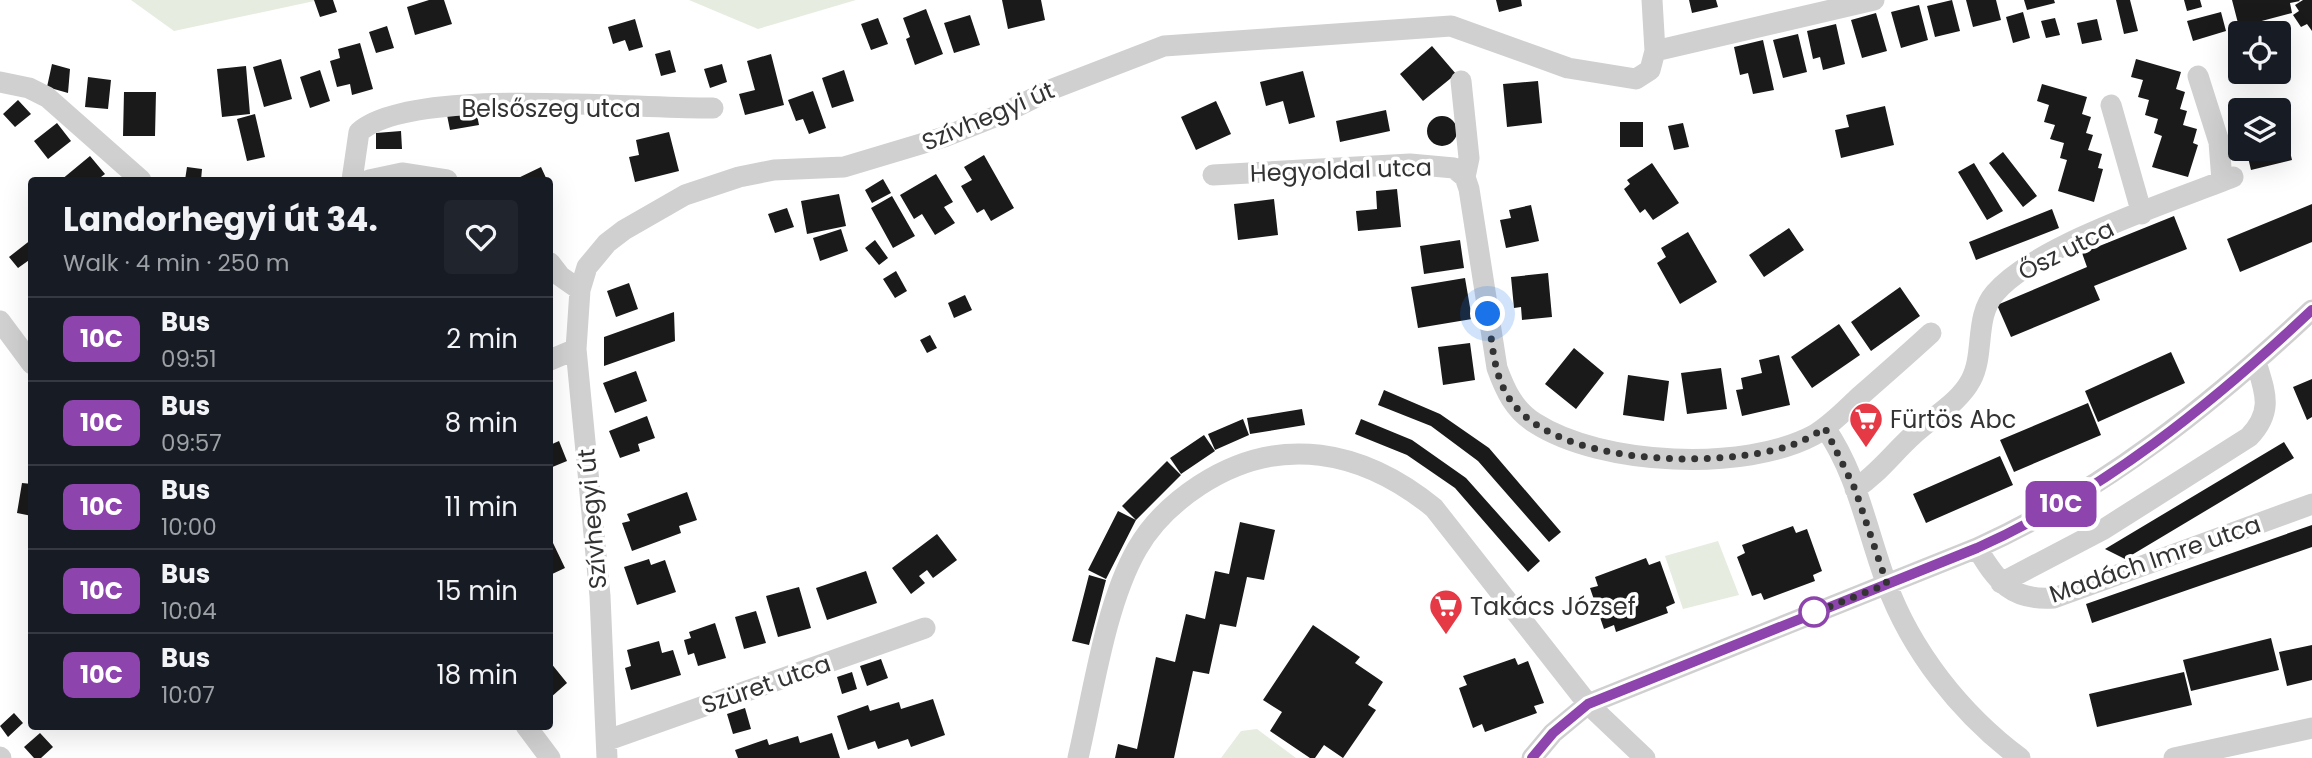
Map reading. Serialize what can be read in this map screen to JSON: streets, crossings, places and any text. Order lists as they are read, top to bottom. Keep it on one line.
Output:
{"streets":{"street":["Belsőszeg utca","Szívhegyi út","Hegyoldal utca","Ősz utca","Madách Imre utca","Szüret utca"]},"crossings":[["Szívhegyi út","Szüret utca"]],"places":{"supermarket":["Fürtös Abc","Takács József"]},"lines":["bus line 10C"],"page":{"on_map":"10C","heading":["Landorhegyi út 34.","Walk · 4 min · 250 m"],"list":[{"mark":"10C","name":"Bus","note":"09:51","value":"2 min"},{"mark":"10C","name":"Bus","note":"09:57","value":"8 min"},{"mark":"10C","name":"Bus","note":"10:00","value":"11 min"},{"mark":"10C","name":"Bus","note":"10:04","value":"15 min"},{"mark":"10C","name":"Bus","note":"10:07","value":"18 min"}]}}
